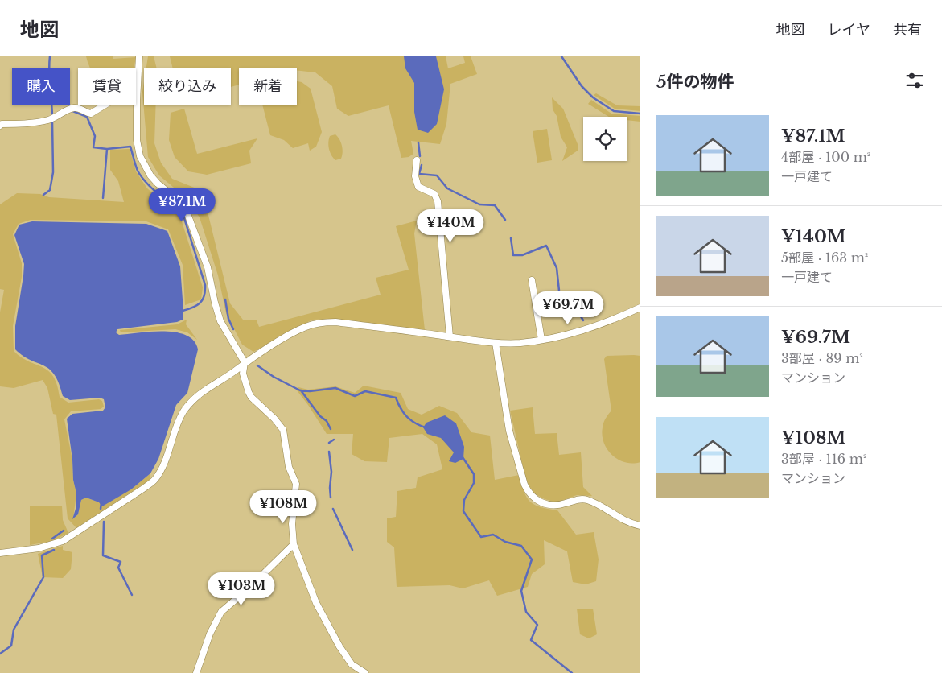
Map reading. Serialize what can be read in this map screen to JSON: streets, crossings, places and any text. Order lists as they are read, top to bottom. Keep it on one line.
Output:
{"page":{"header":"地図","nav":["地図","レイヤ","共有"],"heading":"5件の物件","chip":["購入","賃貸","絞り込み","新着"],"list":[{"name":"¥87.1M","note":"4部屋 · 100 m² · 一戸建て"},{"name":"¥140M","note":"5部屋 · 163 m² · 一戸建て"},{"name":"¥69.7M","note":"3部屋 · 89 m² · マンション"},{"name":"¥108M","note":"3部屋 · 116 m² · マンション"}],"price":["¥87.1M","¥140M","¥69.7M","¥108M","¥103M"]}}
